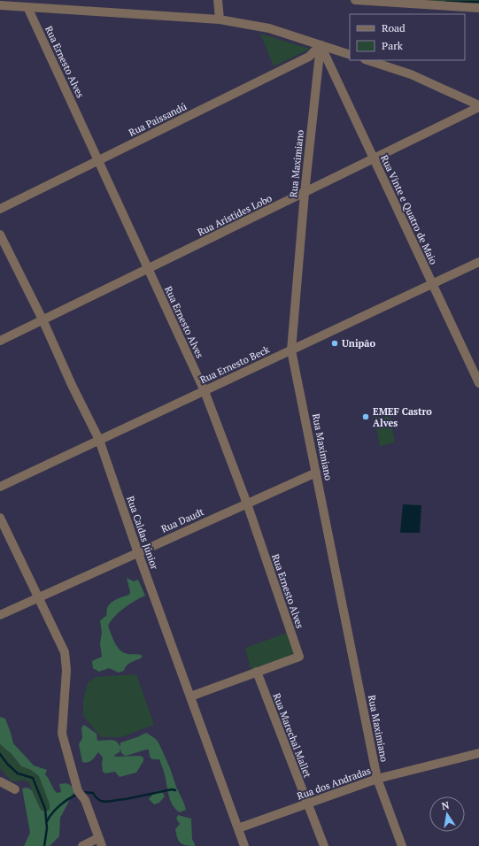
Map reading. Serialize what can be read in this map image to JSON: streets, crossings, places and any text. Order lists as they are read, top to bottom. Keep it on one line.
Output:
{"streets":{"street":["Rua Ernesto Alves","Rua Paissandú","Rua Maximiano","Rua Vinte e Quatro de Maio","Rua Aristides Lobo","Rua Ernesto Beck","Rua Daudt","Rua Caldas Júnior","Rua Marechal Mallet","Rua dos Andradas"]},"crossings":[["Rua Ernesto Alves","Rua Paissandú"],["Rua Ernesto Alves","Rua Aristides Lobo"],["Rua Ernesto Alves","Rua Ernesto Beck"],["Rua Ernesto Alves","Rua Daudt"],["Rua Ernesto Alves","Rua Marechal Mallet"],["Rua Paissandú","Rua Maximiano"],["Rua Paissandú","Rua Vinte e Quatro de Maio"],["Rua Maximiano","Rua Vinte e Quatro de Maio"],["Rua Maximiano","Rua Aristides Lobo"],["Rua Maximiano","Rua Ernesto Beck"],["Rua Maximiano","Rua Daudt"],["Rua Maximiano","Rua dos Andradas"],["Rua Vinte e Quatro de Maio","Rua Aristides Lobo"],["Rua Vinte e Quatro de Maio","Rua Ernesto Beck"],["Rua Aristides Lobo","Rua Caldas Júnior"],["Rua Ernesto Beck","Rua Caldas Júnior"],["Rua Daudt","Rua Caldas Júnior"],["Rua Caldas Júnior","Rua dos Andradas"],["Rua Marechal Mallet","Rua dos Andradas"]],"places":["Unipão","EMEF Castro Alves"],"legend":["Road","Park"],"north":"top"}
